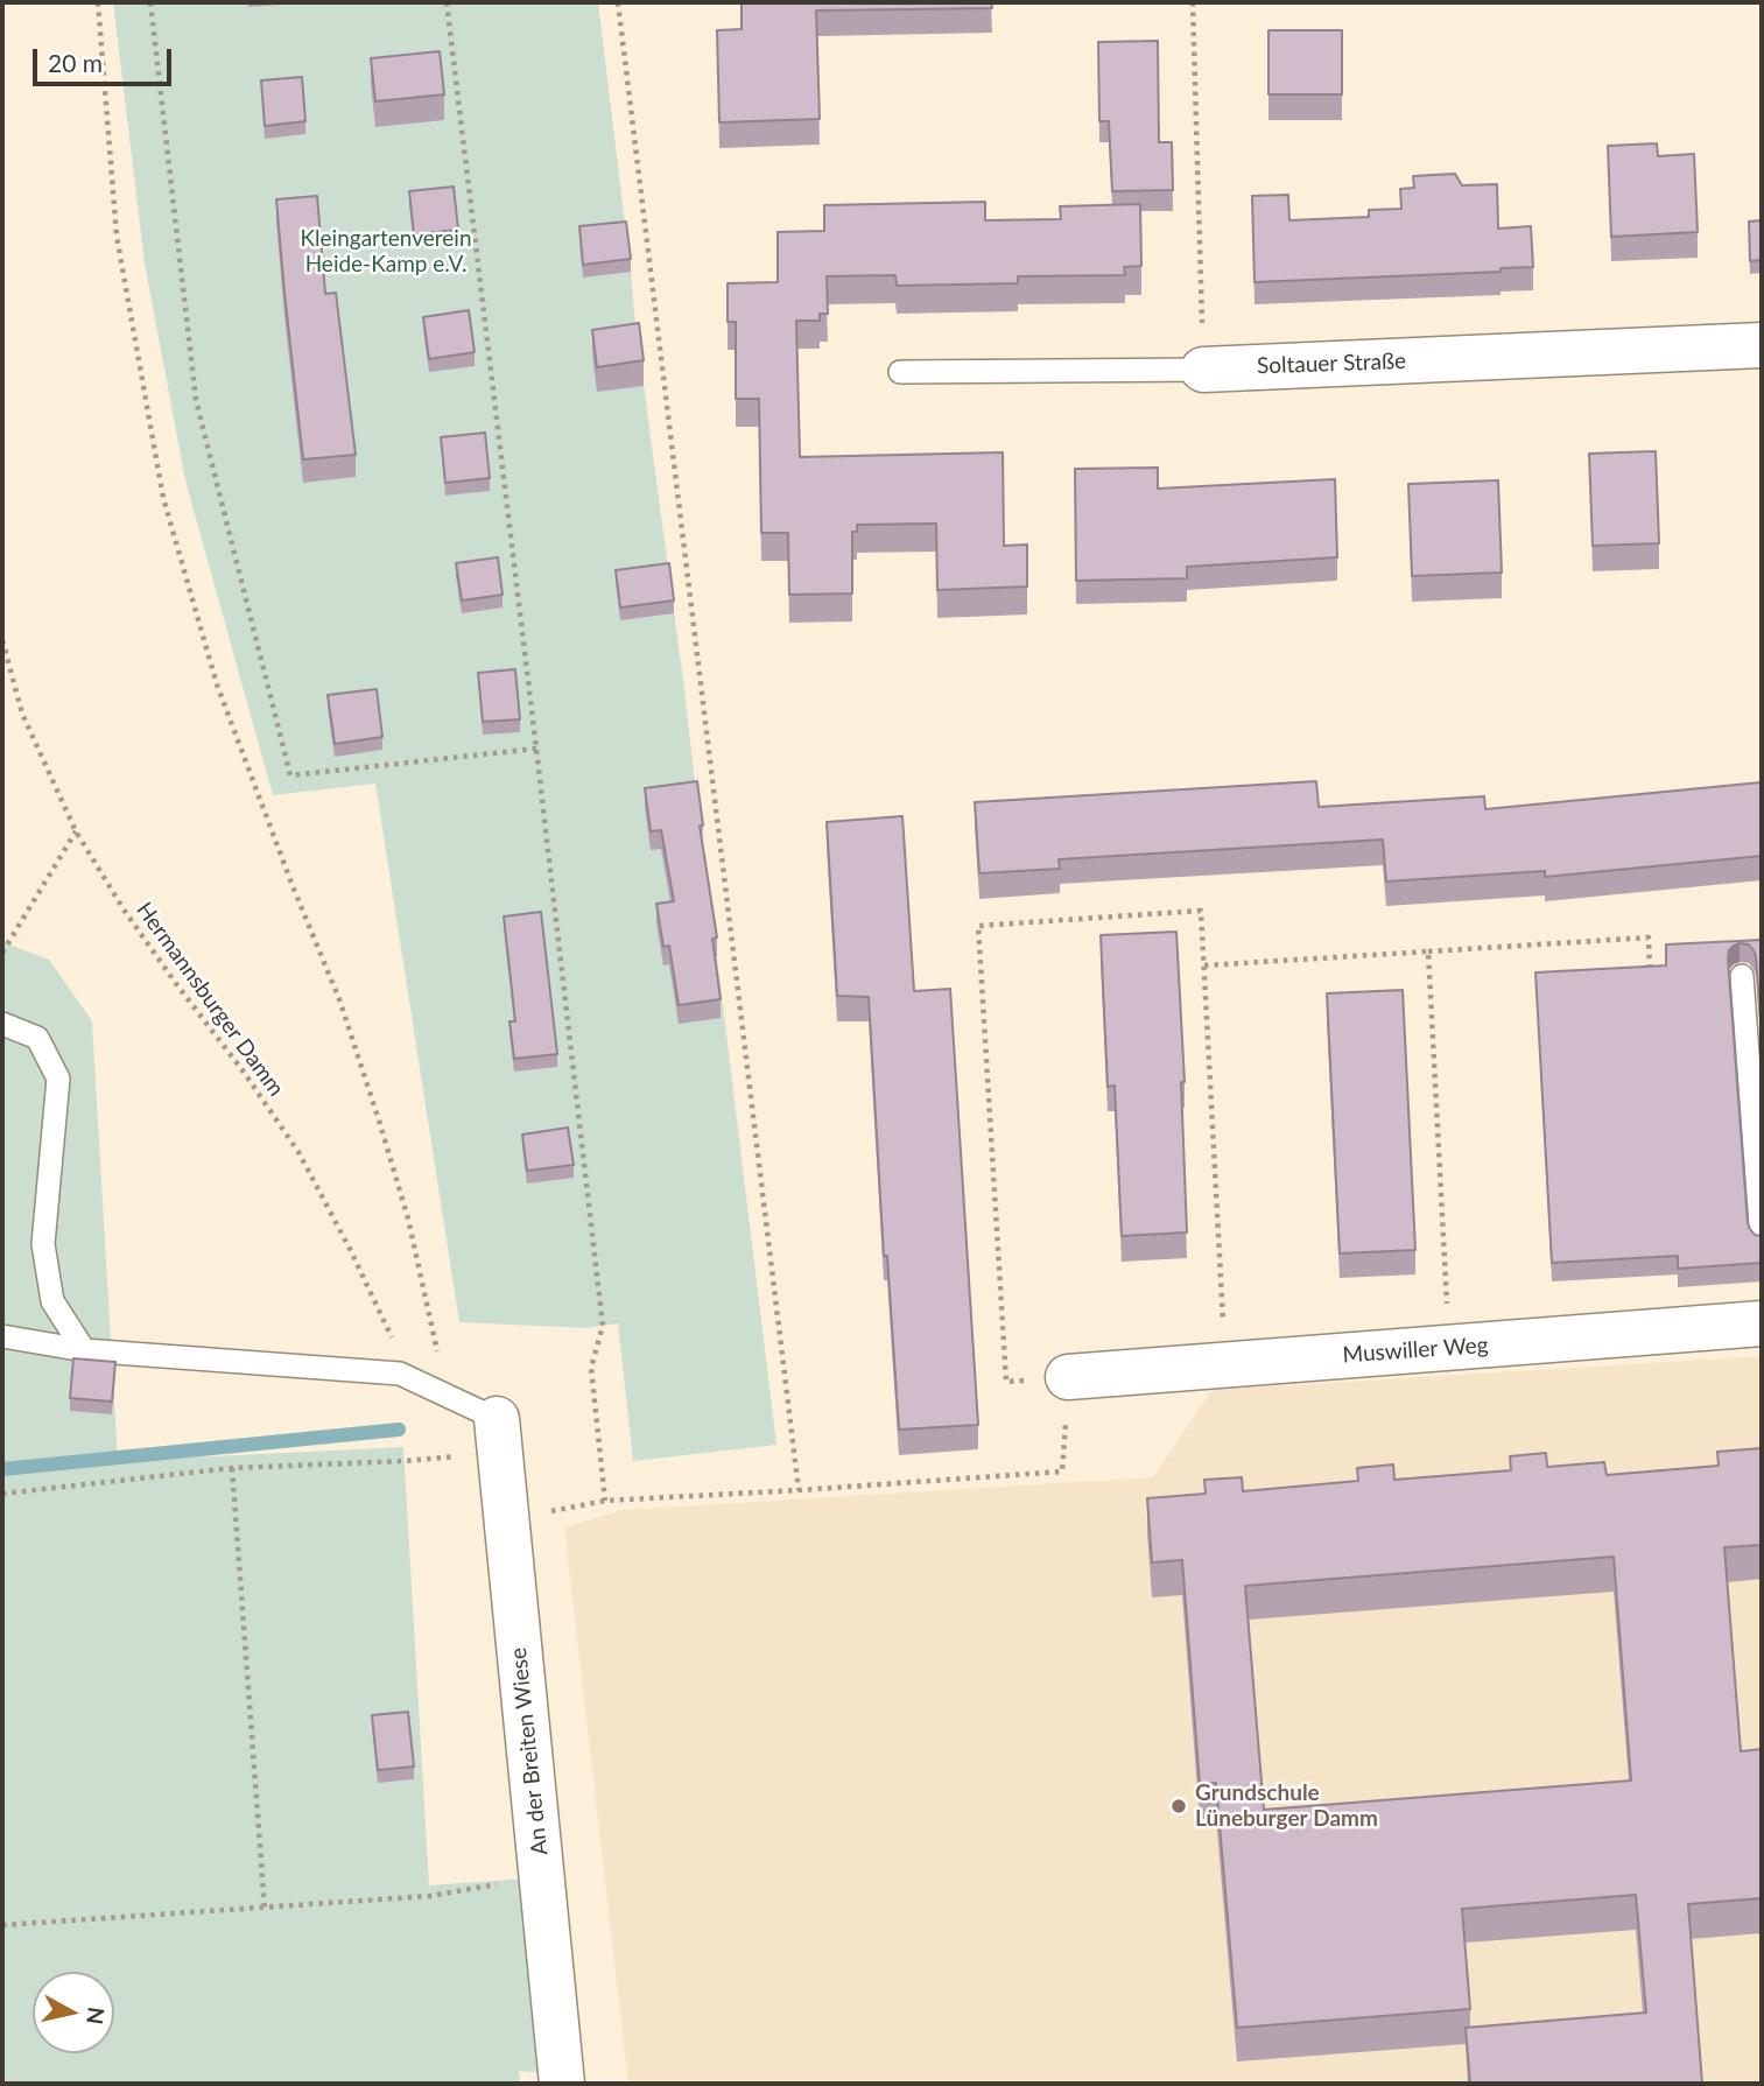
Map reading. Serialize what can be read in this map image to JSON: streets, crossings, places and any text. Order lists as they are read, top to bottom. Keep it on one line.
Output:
{"streets":{"street":["Soltauer Straße","Muswiller Weg","An der Breiten Wiese"],"path":["Hermannsburger Damm"]},"parks":["Kleingartenverein Heide-Kamp e.V."],"places":["Grundschule Lüneburger Damm"],"scale_bar":"20 m","north":"right"}
